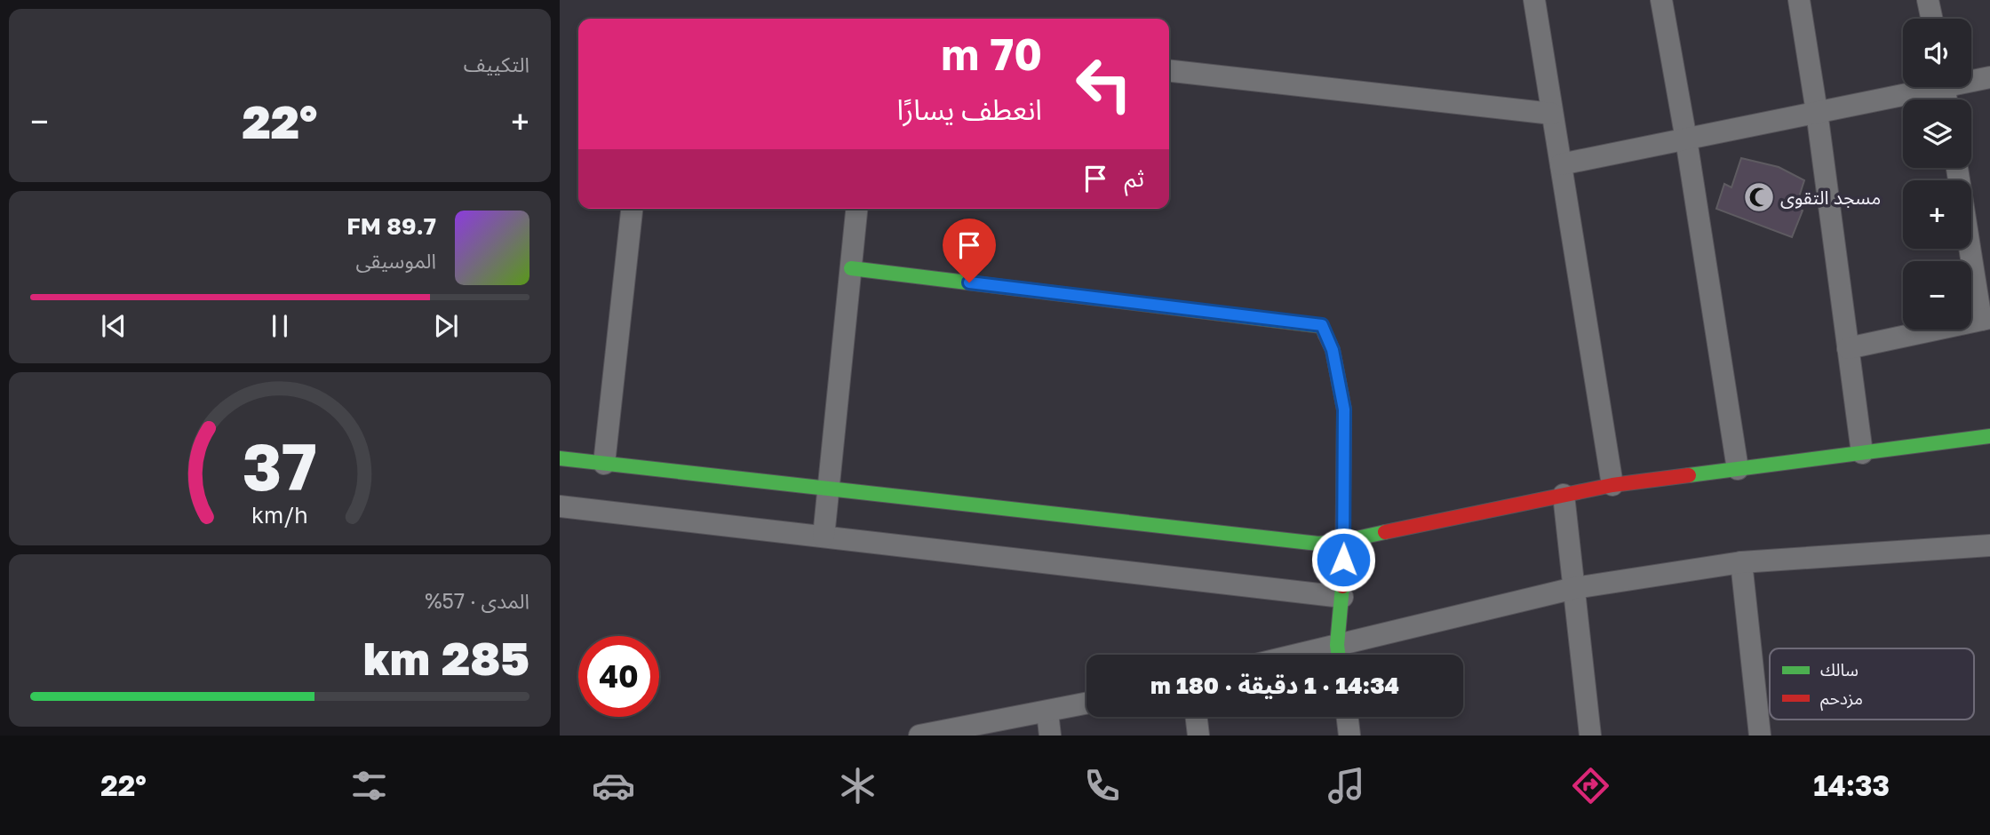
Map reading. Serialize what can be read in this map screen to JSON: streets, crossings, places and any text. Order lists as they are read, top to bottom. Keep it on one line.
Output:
{"places":{"mosque":["مسجد التقوى"]},"legend":["سالك","مزدحم"],"page":{"tile":["التكييف",["المدى · 57%","285 km"]],"map_buttons":["+","−"],"turn":["70 m","انعطف يسارًا"],"heat":["−","22°","+"],"then":"ثم","song":["89.7 FM","الموسيقى"],"limit":"40","trip":"14:34 · 1 دقيقة · 180 m","tabs":["14:33","22°"],"gauge":["37","km/h"]}}
